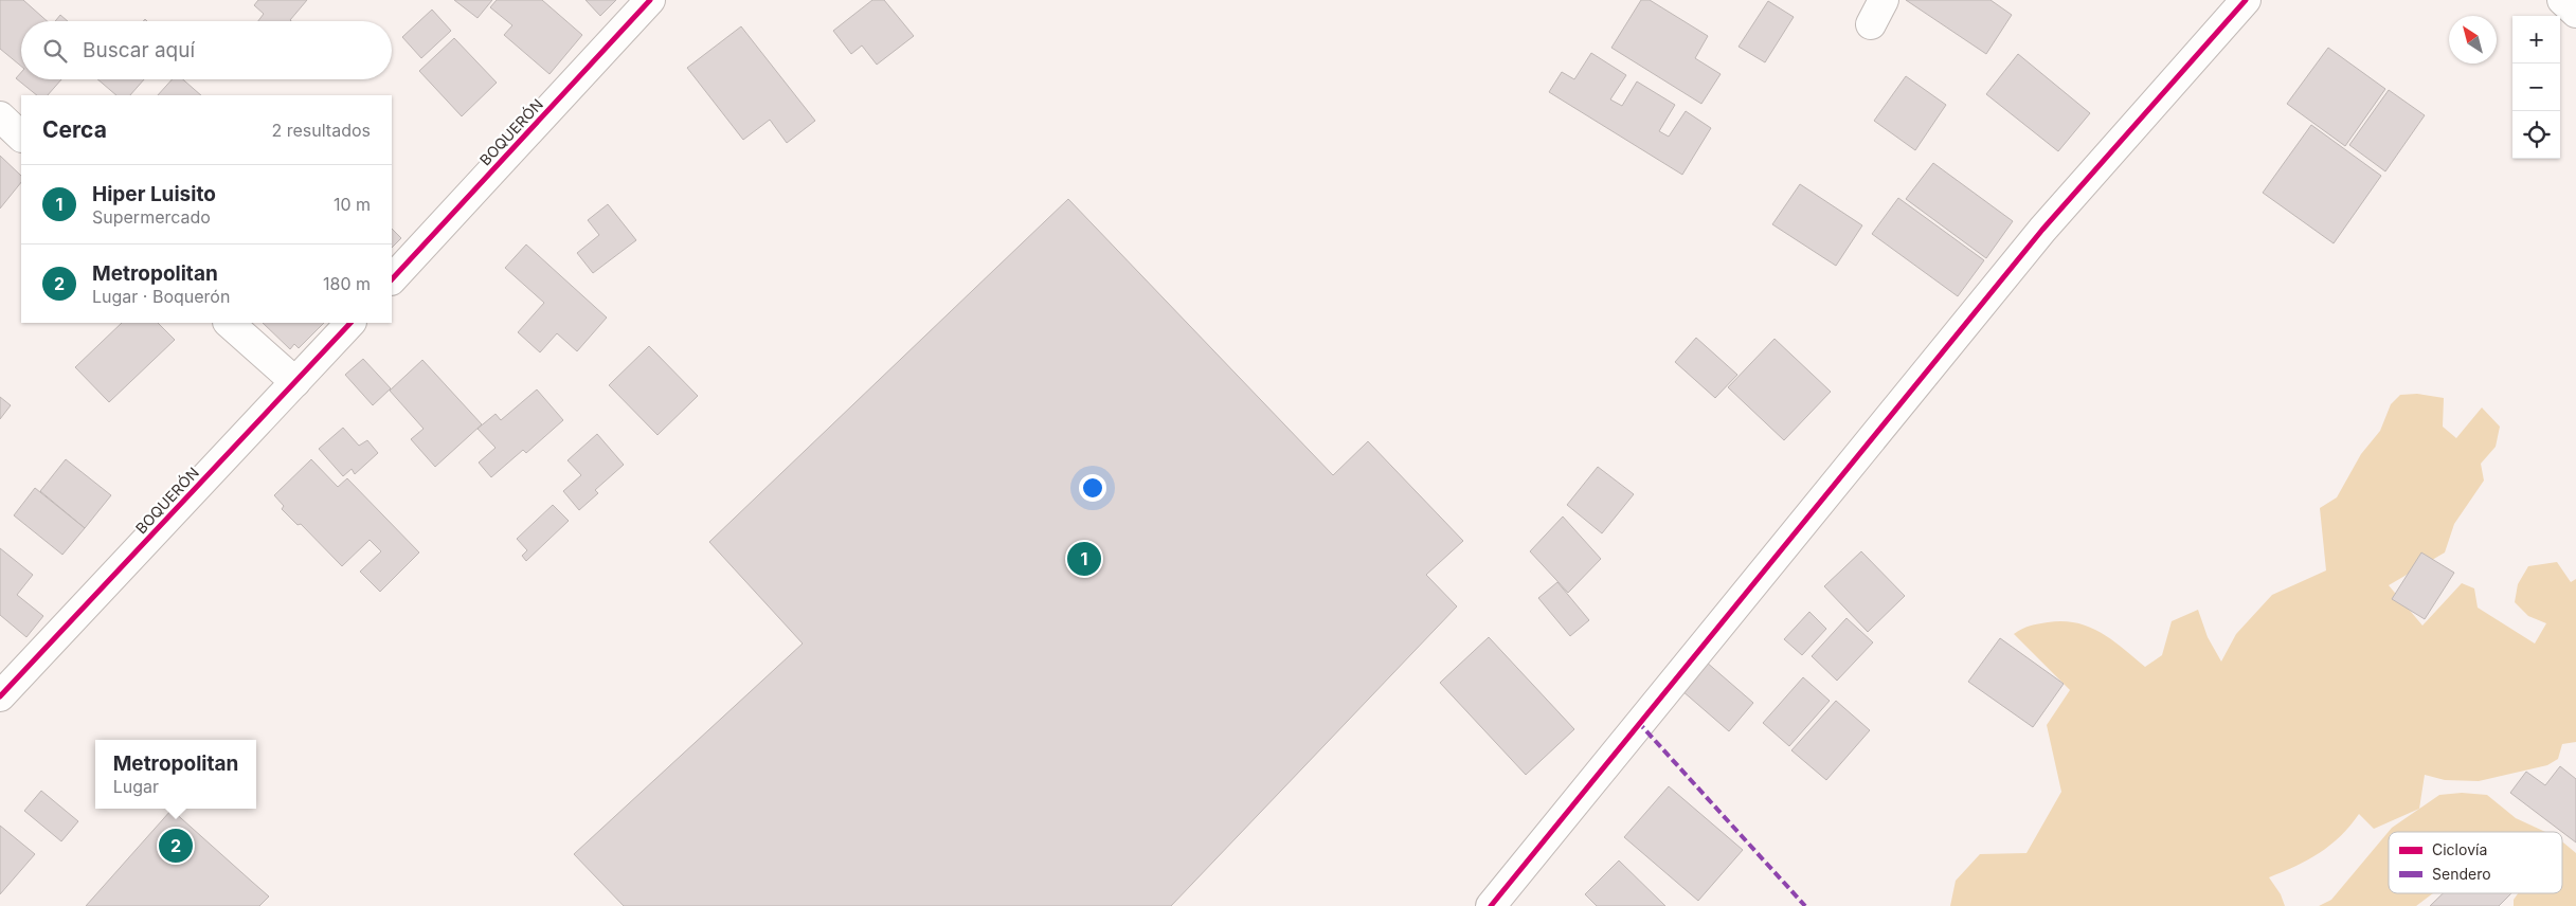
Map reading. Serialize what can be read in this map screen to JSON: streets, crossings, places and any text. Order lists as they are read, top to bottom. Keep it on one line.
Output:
{"streets":{"street":["BOQUERÓN"]},"legend":["Ciclovía","Sendero"],"north":"top left","page":{"map_buttons":["+","−"],"search":"Buscar aquí","heading":["Cerca","2 resultados"],"list":[{"mark":"1","name":"Hiper Luisito","note":"Supermercado","value":"10 m"},{"mark":"2","name":"Metropolitan","note":"Lugar · Boquerón","value":"180 m"}],"pins":["1","2"],"popup":["Metropolitan","Lugar"]}}
